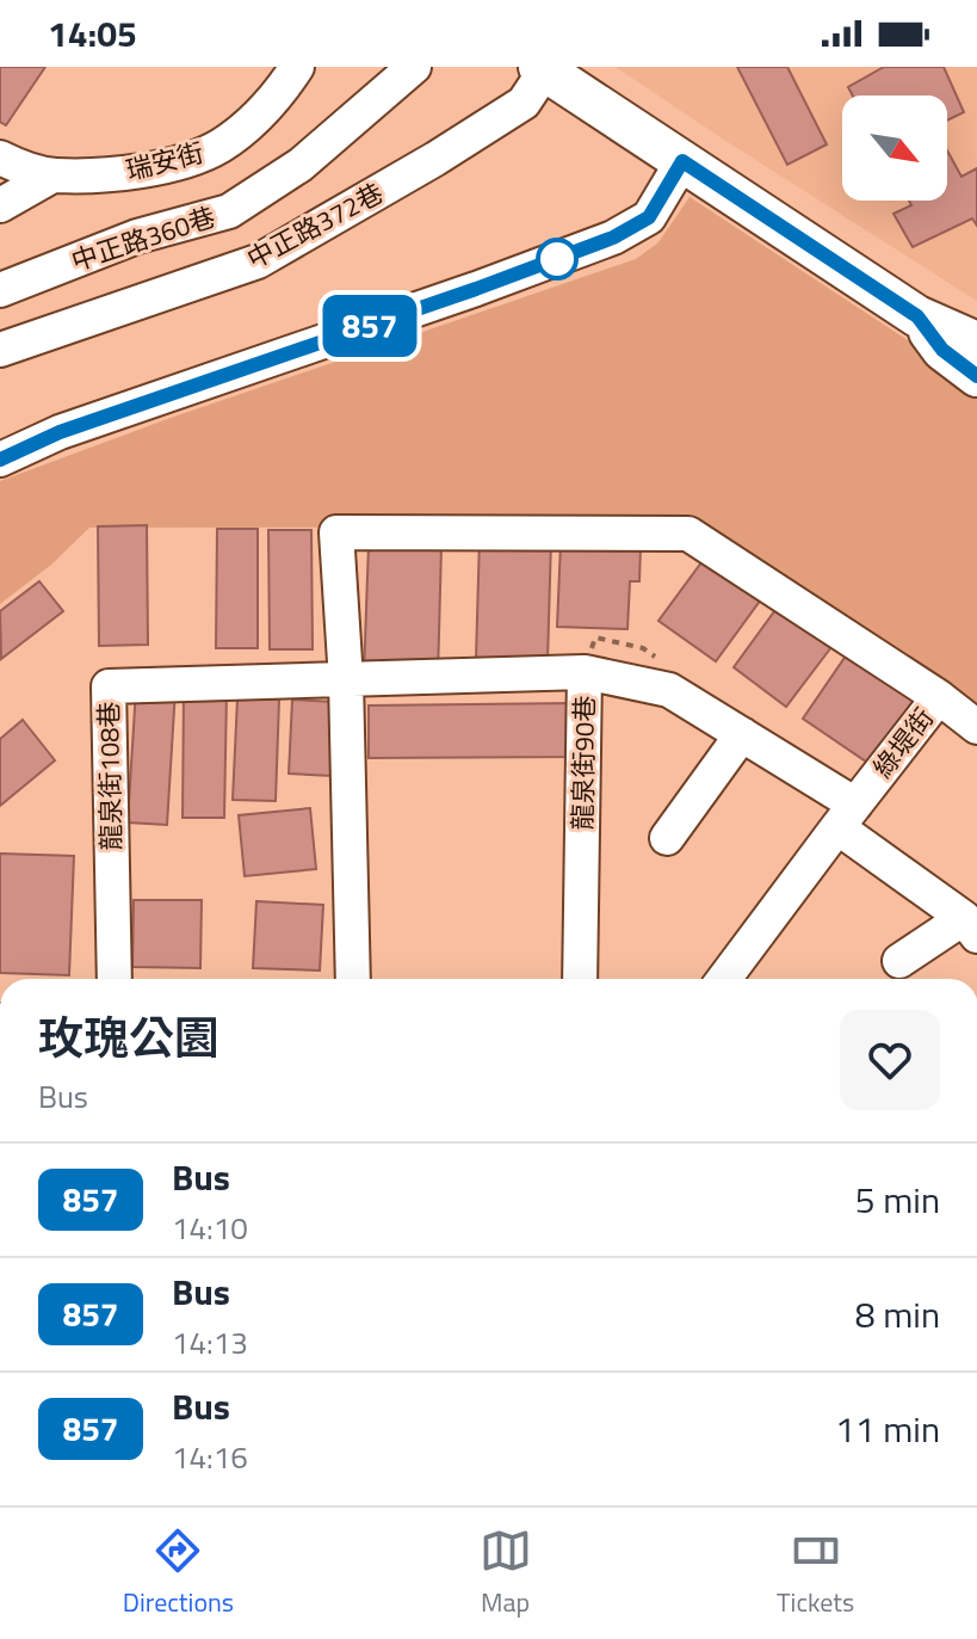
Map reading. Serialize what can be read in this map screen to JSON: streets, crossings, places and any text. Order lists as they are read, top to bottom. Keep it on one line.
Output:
{"streets":{"street":["瑞安街","中正路372巷","中正路360巷","綠堤街","龍泉街90巷","龍泉街108巷"]},"crossings":[["綠堤街","龍泉街90巷"],["龍泉街90巷","龍泉街108巷"]],"lines":["bus line 857"],"north":"bottom right","page":{"status":"14:05","on_map":"857","heading":["玫瑰公園","Bus"],"list":[{"mark":"857","name":"Bus","note":"14:10","value":"5 min"},{"mark":"857","name":"Bus","note":"14:13","value":"8 min"},{"mark":"857","name":"Bus","note":"14:16","value":"11 min"}],"tabs":["Directions","Map","Tickets"]}}
